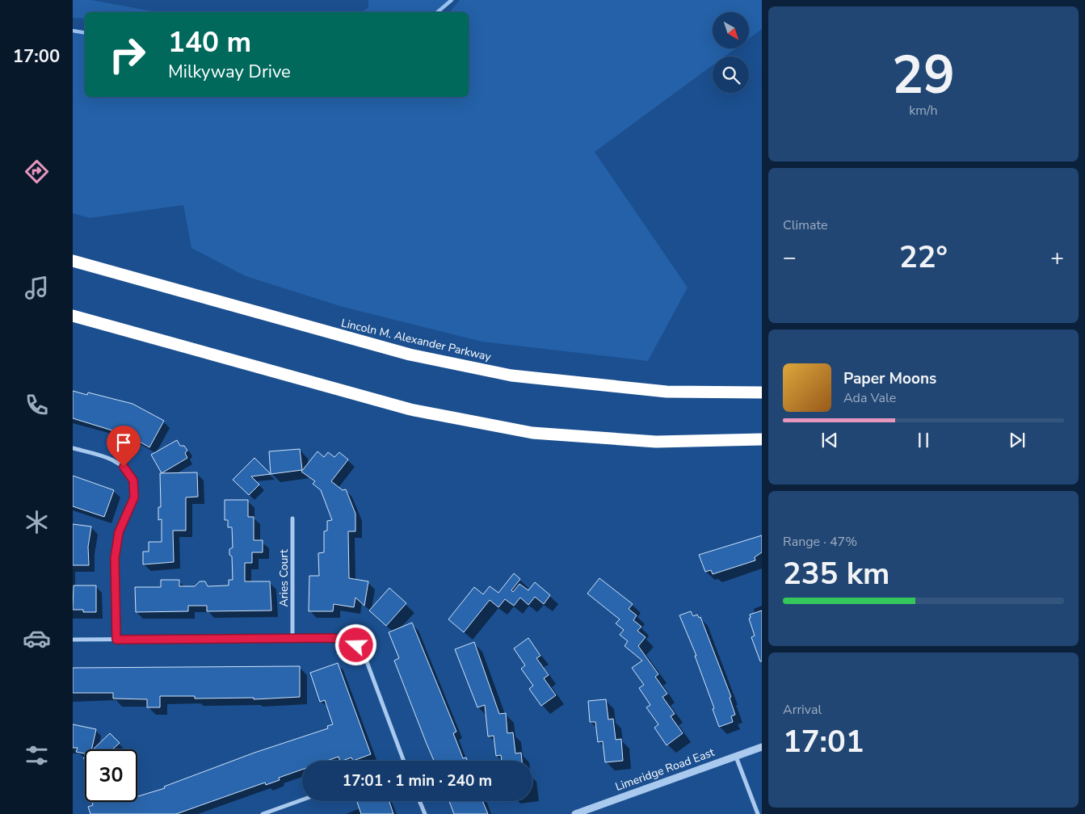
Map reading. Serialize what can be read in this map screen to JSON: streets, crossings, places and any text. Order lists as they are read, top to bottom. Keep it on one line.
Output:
{"streets":{"highway":["Lincoln M. Alexander Parkway"],"street":["Aries Court","Limeridge Road East"]},"north":"bottom right","page":{"tabs":"17:00","tile":[["29","km/h"],"Climate",["Range · 47%","235 km"],["Arrival","17:01"]],"turn":["140 m","Milkyway Drive"],"heat":["−","22°","+"],"song":["Paper Moons","Ada Vale"],"limit":"30","trip":"17:01 · 1 min · 240 m"}}
